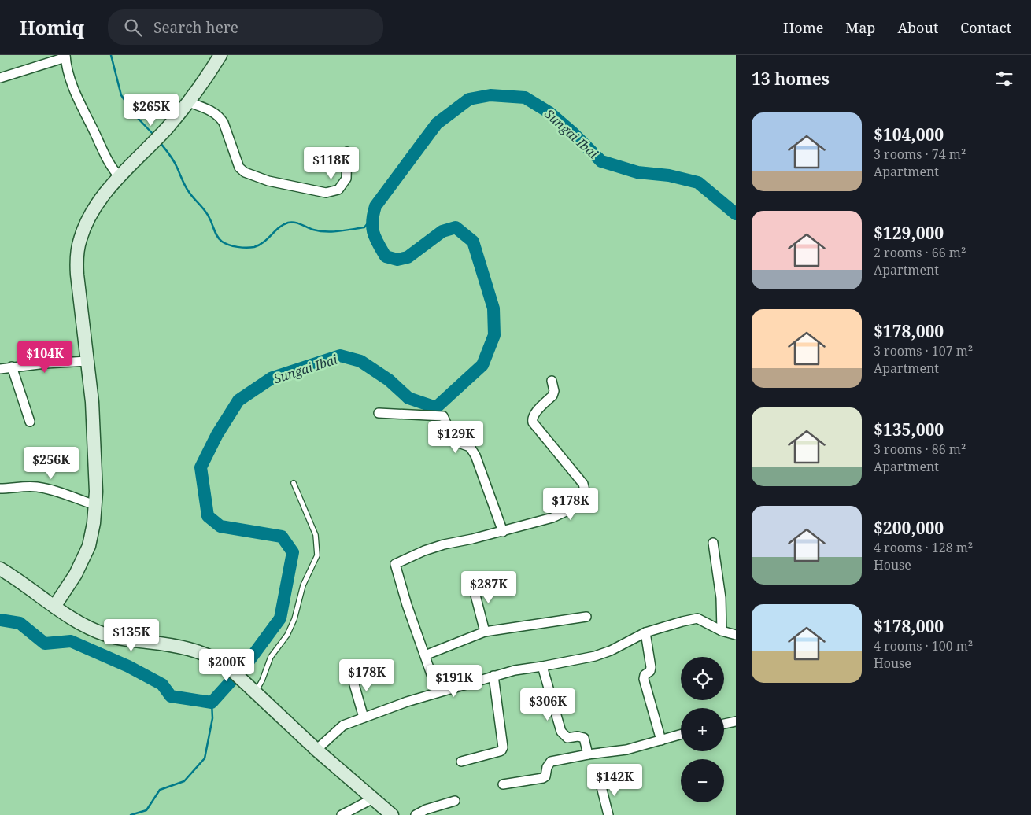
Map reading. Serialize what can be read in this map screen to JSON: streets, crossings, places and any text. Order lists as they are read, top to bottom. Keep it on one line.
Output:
{"water":["Sungai Ibai"],"page":{"header":"Homiq","search":"Search here","nav":["Home","Map","About","Contact"],"heading":"13 homes","price":["$265K","$118K","$104K","$129K","$256K","$178K","$287K","$135K","$200K","$178K","$191K","$306K","$142K"],"list":[{"name":"$104,000","note":"3 rooms · 74 m² · Apartment"},{"name":"$129,000","note":"2 rooms · 66 m² · Apartment"},{"name":"$178,000","note":"3 rooms · 107 m² · Apartment"},{"name":"$135,000","note":"3 rooms · 86 m² · Apartment"},{"name":"$200,000","note":"4 rooms · 128 m² · House"},{"name":"$178,000","note":"4 rooms · 100 m² · House"}],"map_buttons":["+","−"]}}
